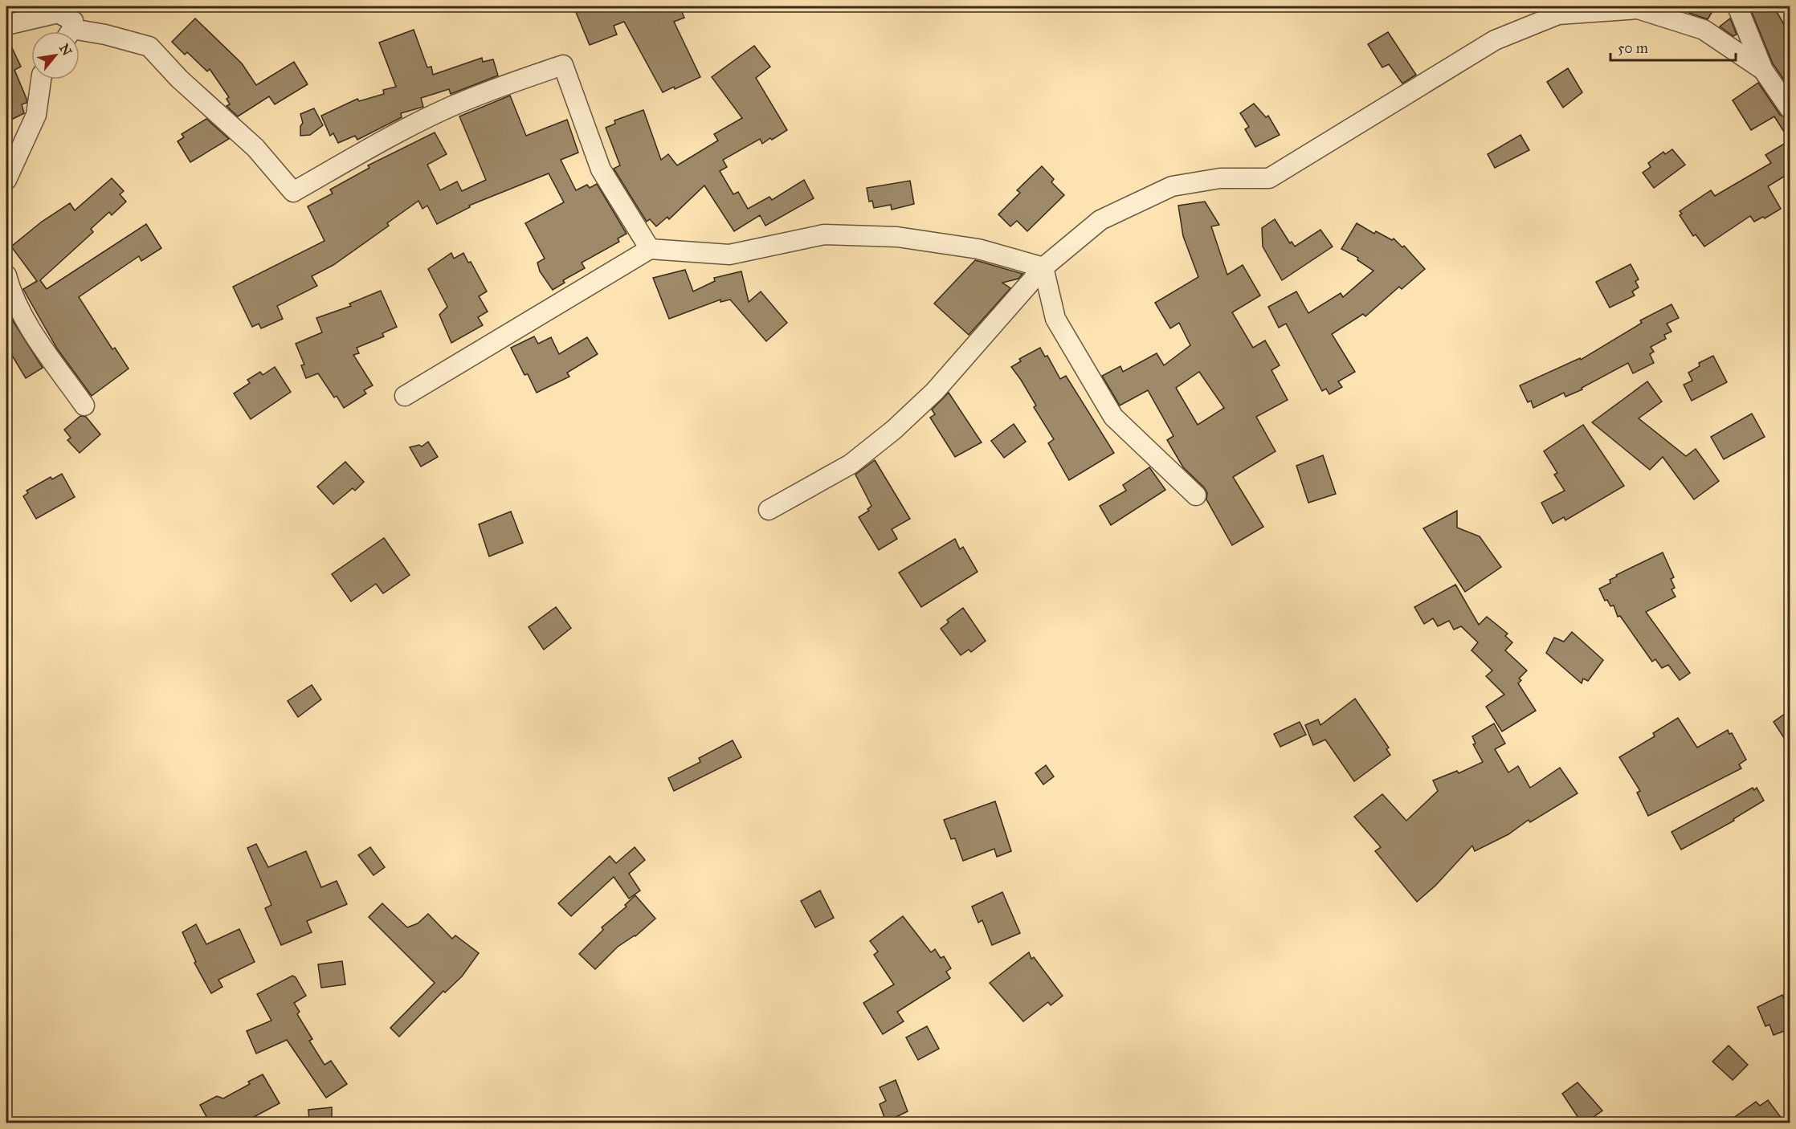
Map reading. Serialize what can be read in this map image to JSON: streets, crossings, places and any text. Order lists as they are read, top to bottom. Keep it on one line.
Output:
{"scale_bar":"50 m","north":"top right"}
